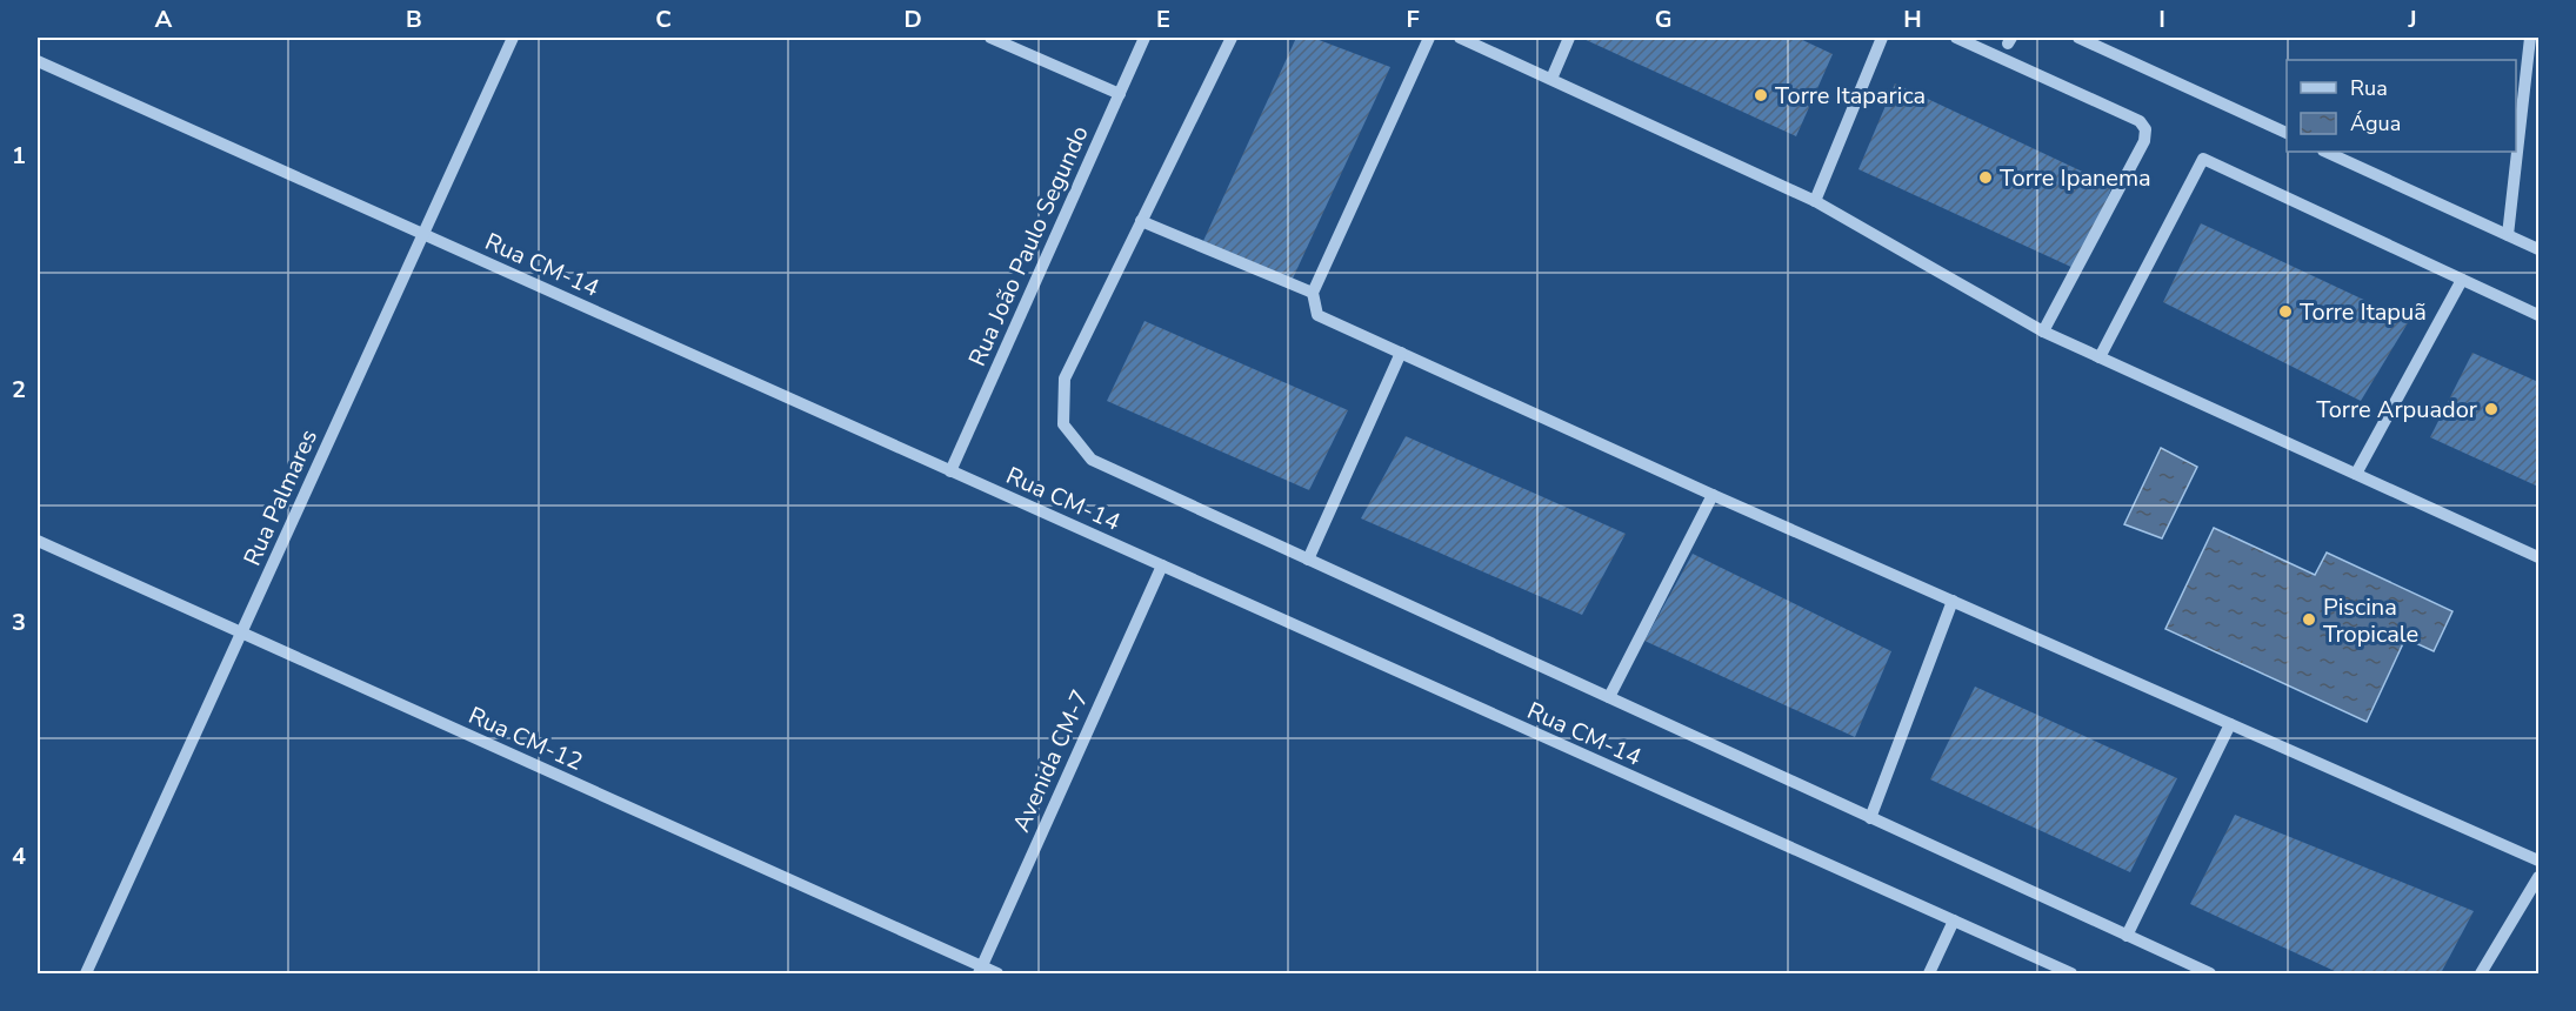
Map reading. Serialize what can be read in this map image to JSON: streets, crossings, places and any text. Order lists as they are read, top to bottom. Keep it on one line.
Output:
{"streets":{"street":["Rua João Paulo Segundo","Rua CM-14","Rua Palmares","Rua CM-12","Avenida CM-7"]},"crossings":[["Rua João Paulo Segundo","Rua CM-14"],["Rua CM-14","Rua Palmares"],["Rua CM-14","Avenida CM-7"],["Rua Palmares","Rua CM-12"],["Rua CM-12","Avenida CM-7"]],"places":["Torre Itaparica","Torre Ipanema","Torre Itapuã","Torre Arpuador","Piscina Tropicale"],"legend":["Rua","Água"],"grid":{"columns":["A","B","C","D","E","F","G","H","I","J"],"rows":["1","2","3","4"]}}
